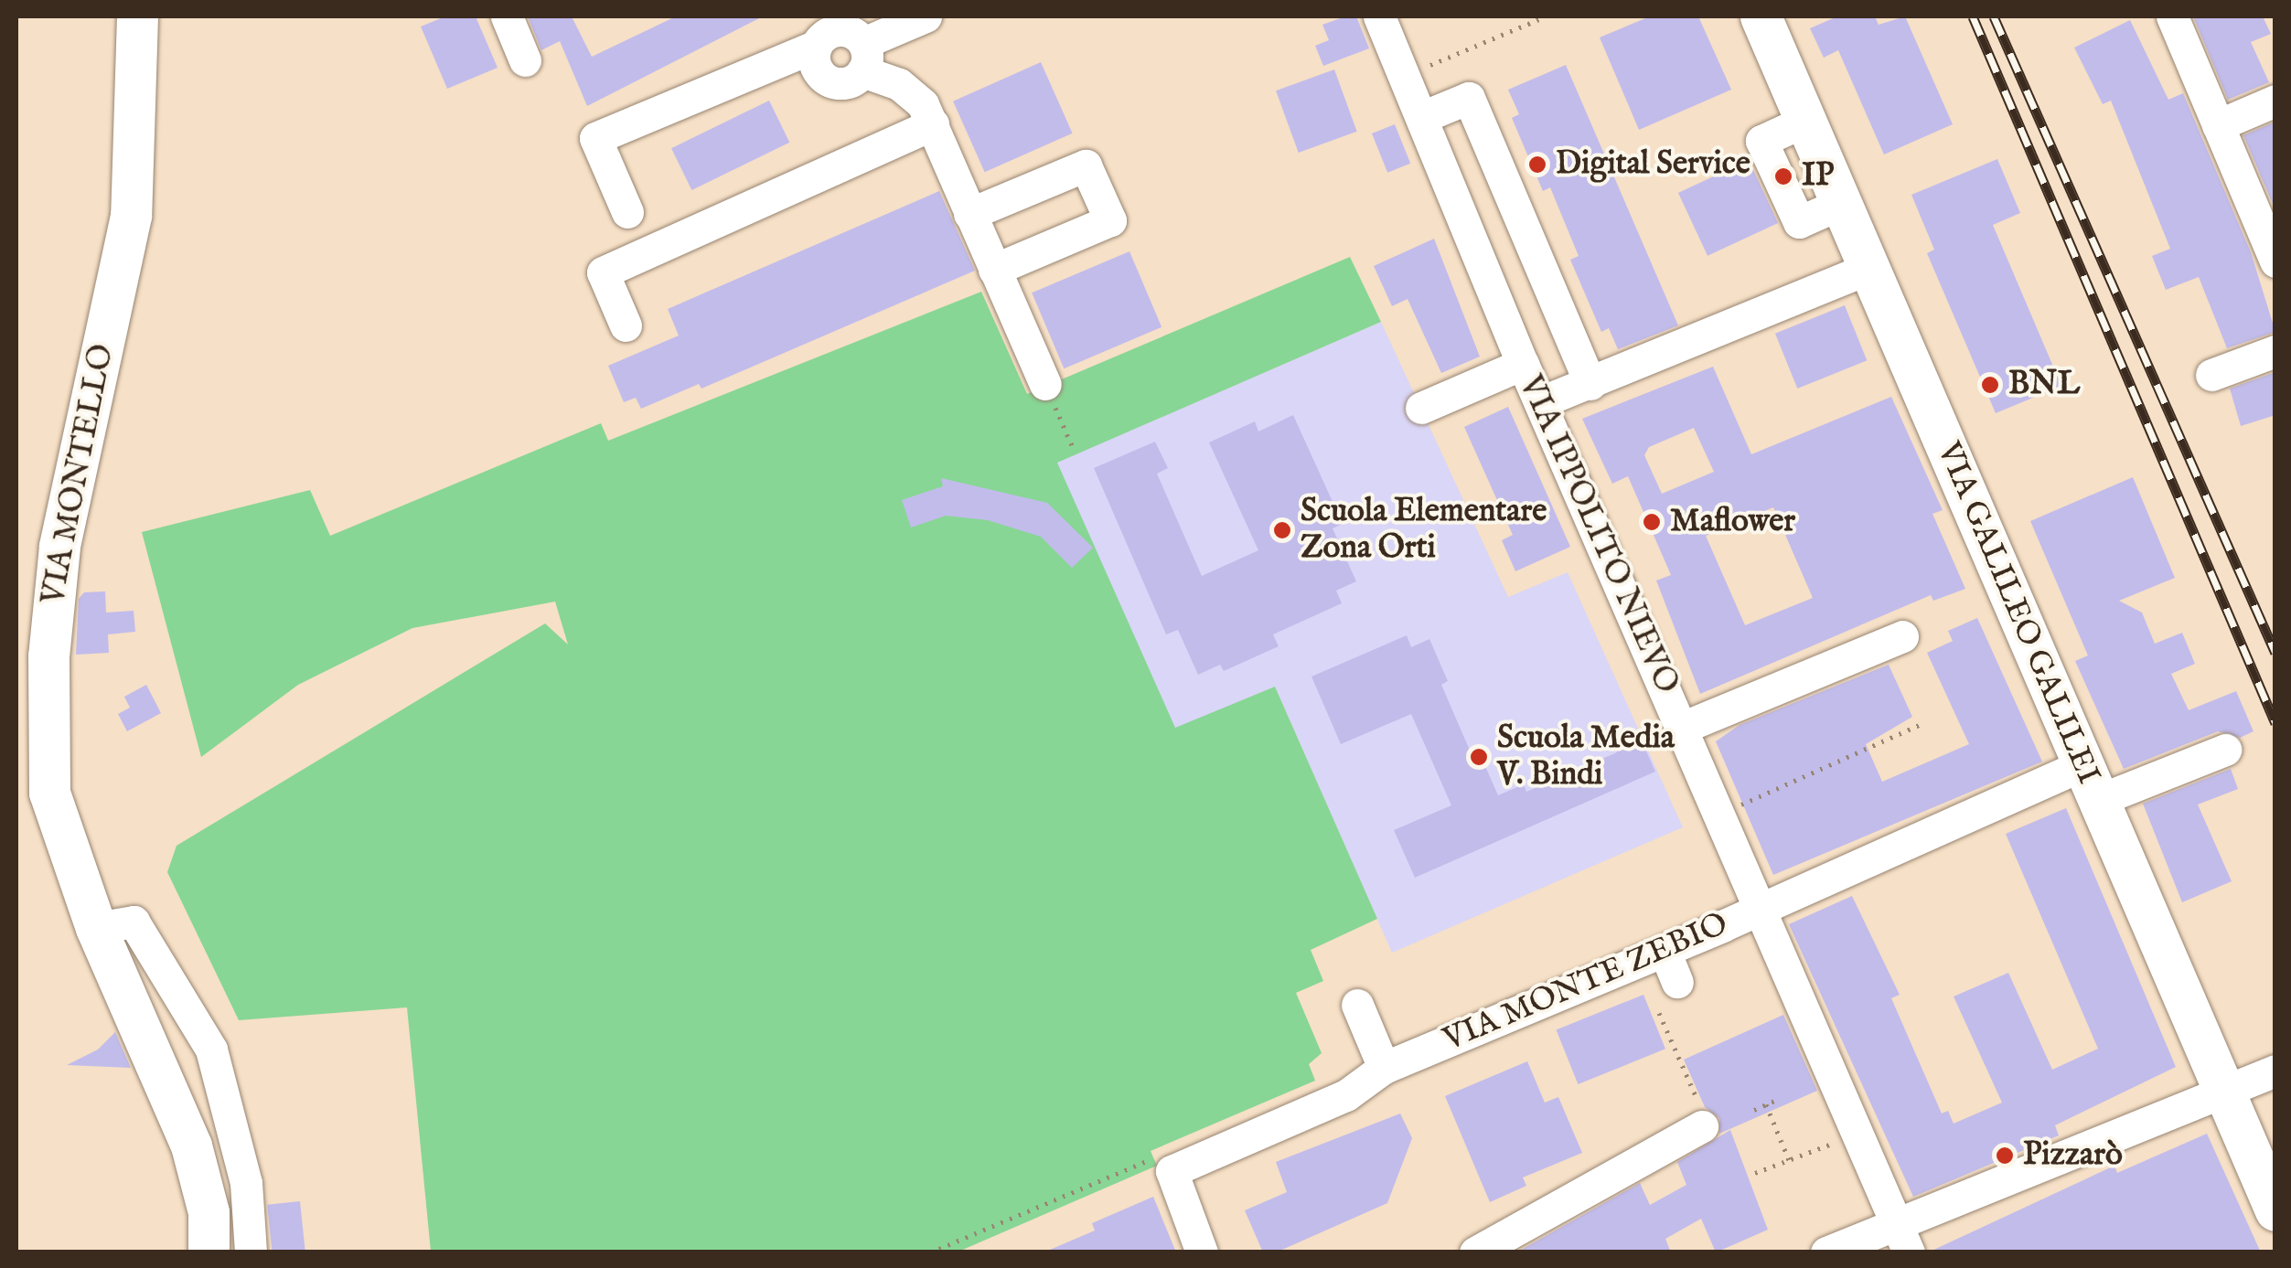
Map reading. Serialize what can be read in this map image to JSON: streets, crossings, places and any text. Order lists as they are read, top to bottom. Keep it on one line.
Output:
{"streets":{"main road":["VIA MONTELLO","VIA GALILEO GALILEI"],"street":["VIA IPPOLITO NIEVO","VIA MONTE ZEBIO"]},"crossings":[["VIA IPPOLITO NIEVO","VIA MONTE ZEBIO"],["VIA GALILEO GALILEI","VIA MONTE ZEBIO"]],"places":["Digital Service","IP","BNL","Maflower","Scuola Elementare Zona Orti","Scuola Media V. Bindi","Pizzarò"]}
